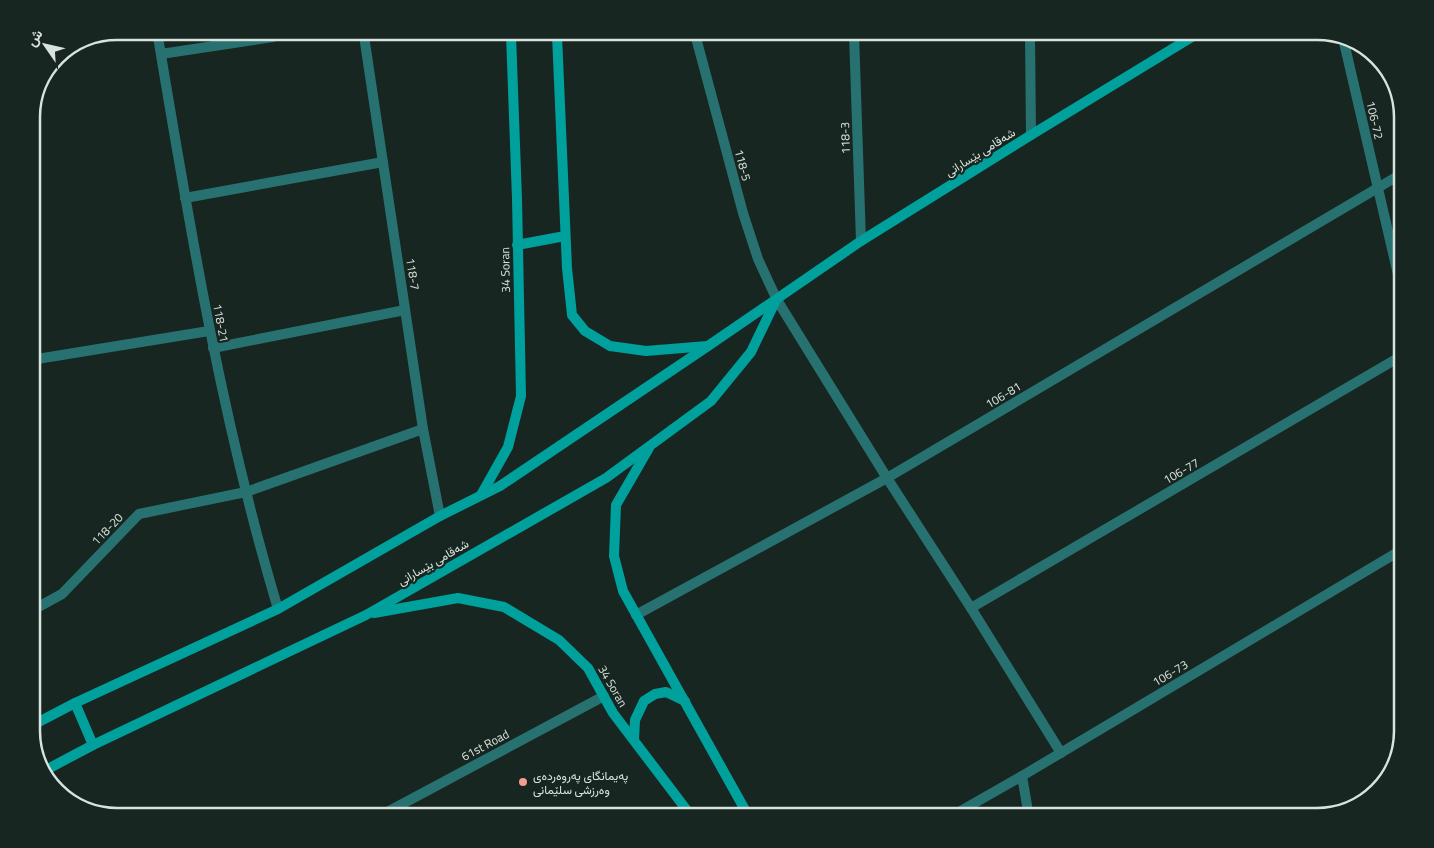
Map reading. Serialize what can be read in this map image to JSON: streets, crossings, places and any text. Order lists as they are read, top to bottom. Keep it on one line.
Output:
{"streets":{"main road":["شەقامی بێسارانی","34 Soran"],"street":["106-72","118-3","118-5","118-7","118-21","106-81","106-77","118-20","106-73","61st Road"]},"crossings":[["106-72","106-81"],["118-3","شەقامی بێسارانی"],["شەقامی بێسارانی","118-5"],["شەقامی بێسارانی","34 Soran"],["شەقامی بێسارانی","118-7"],["شەقامی بێسارانی","118-21"],["118-5","106-81"],["118-5","106-77"],["118-5","106-73"],["34 Soran","61st Road"],["118-7","118-20"],["118-21","118-20"]],"places":["پەیمانگای پەروەردەی وەرزشی سلێمانی"],"north":"top left"}
